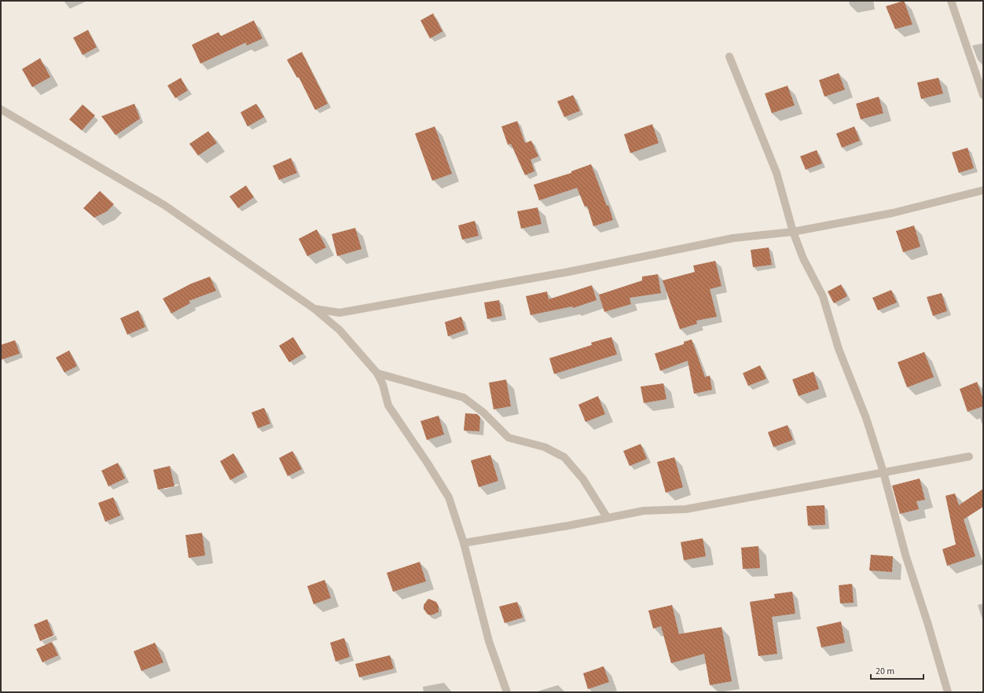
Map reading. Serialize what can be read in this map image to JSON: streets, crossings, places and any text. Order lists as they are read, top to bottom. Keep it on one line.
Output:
{"scale_bar":"20 m"}
